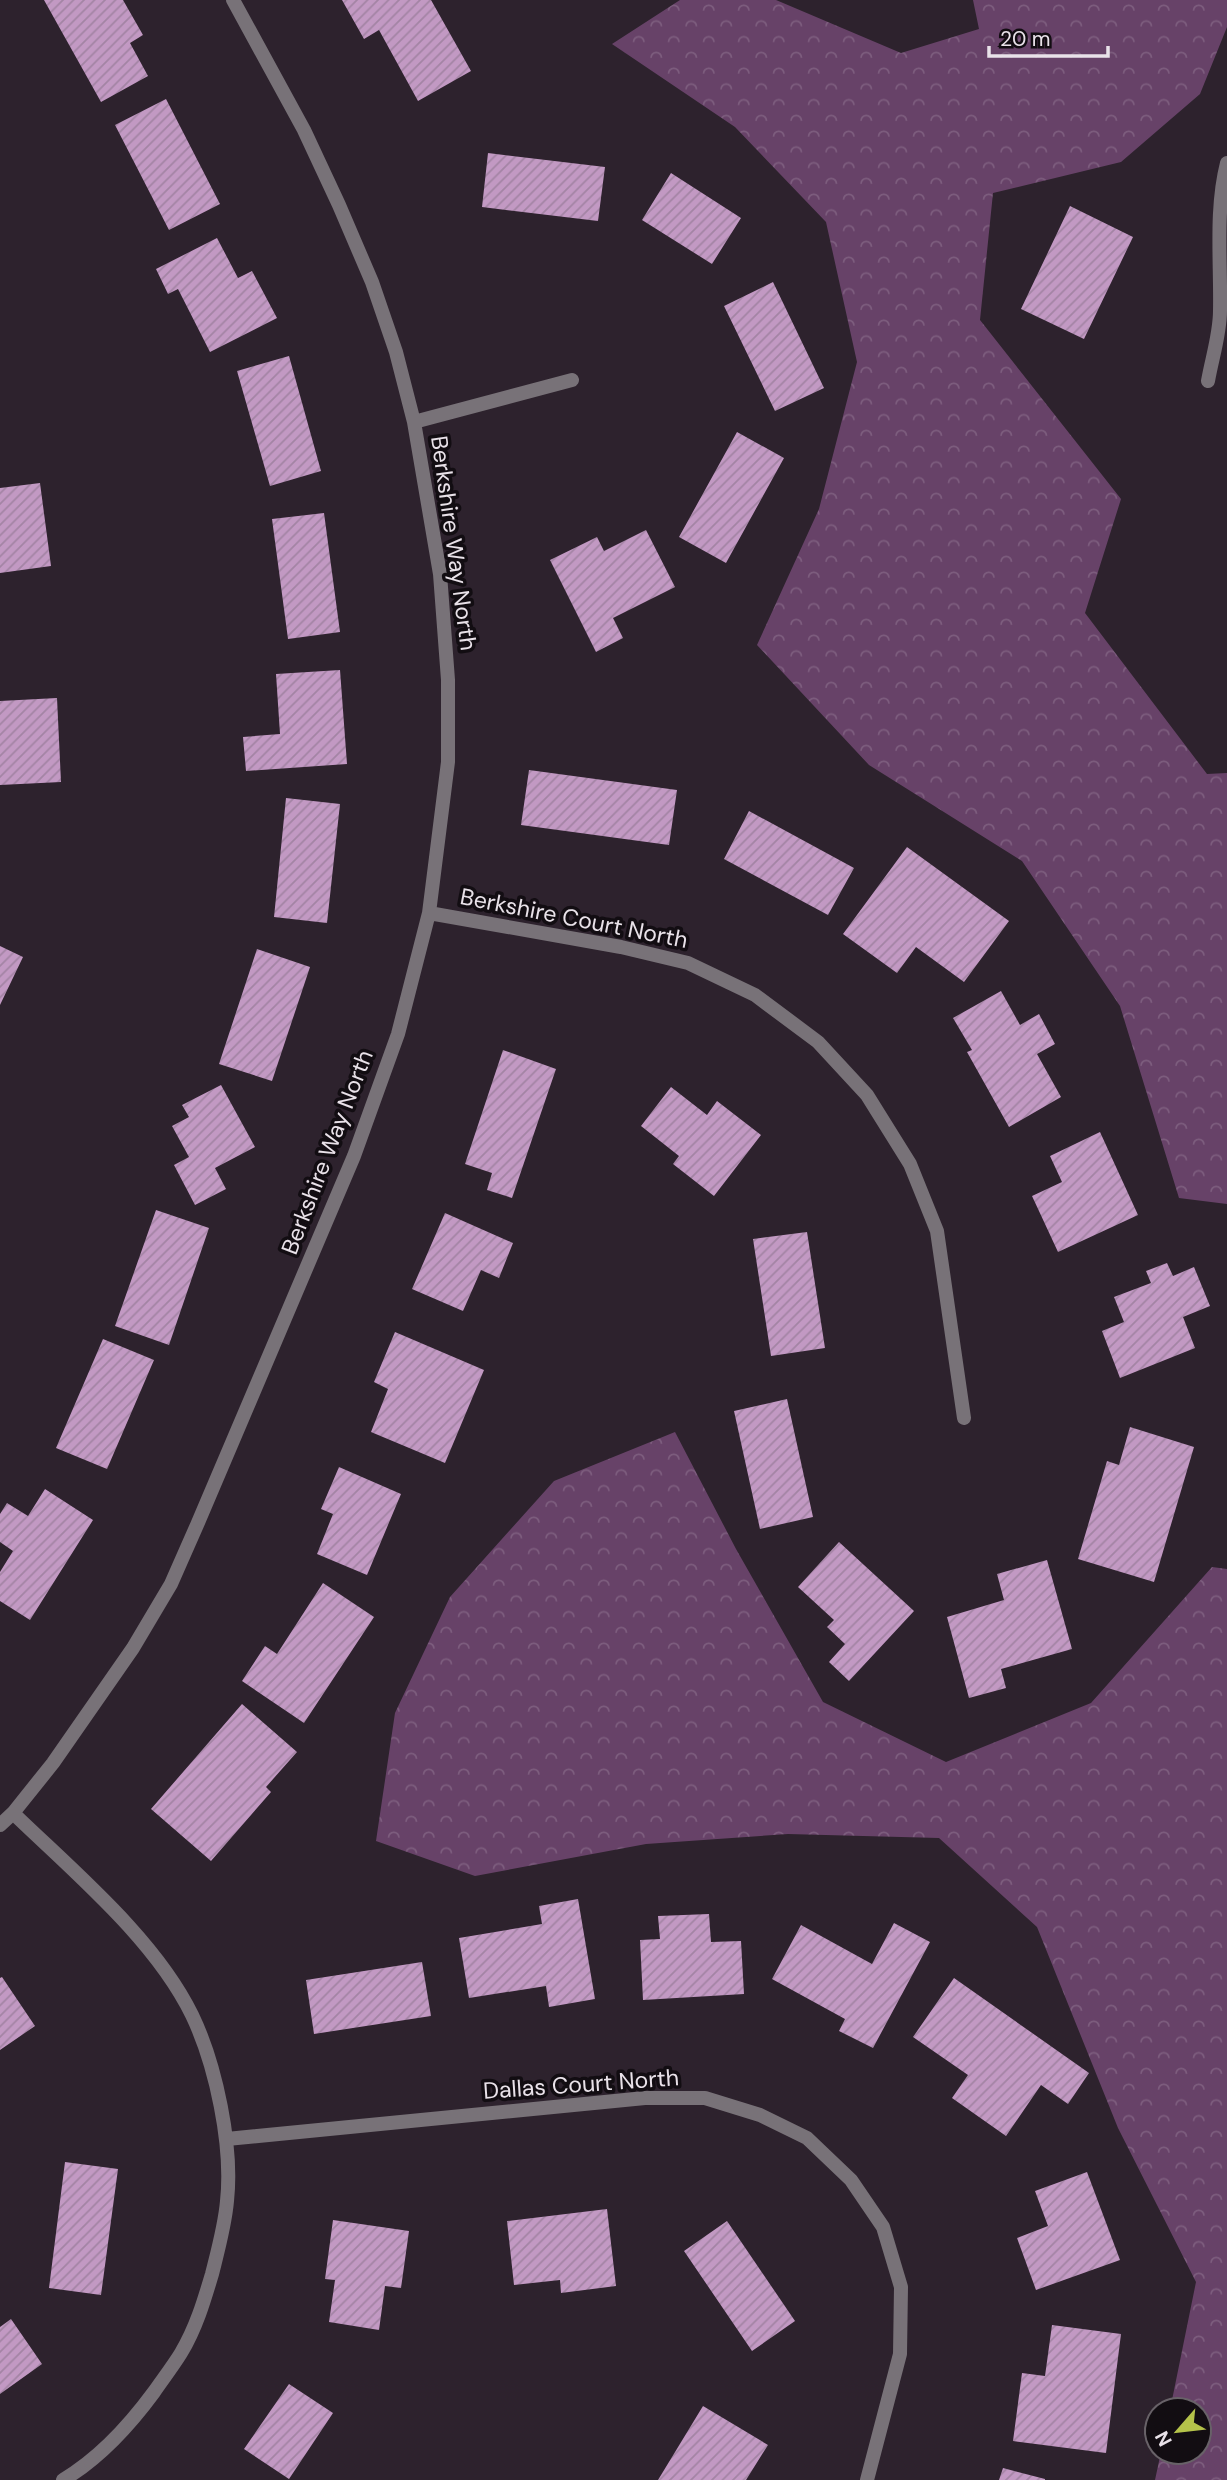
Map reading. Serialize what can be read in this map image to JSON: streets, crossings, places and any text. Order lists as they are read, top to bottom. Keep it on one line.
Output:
{"streets":{"street":["Berkshire Way North","Berkshire Court North","Dallas Court North"]},"crossings":[["Berkshire Way North","Berkshire Court North"]],"scale_bar":"20 m","north":"bottom left"}
